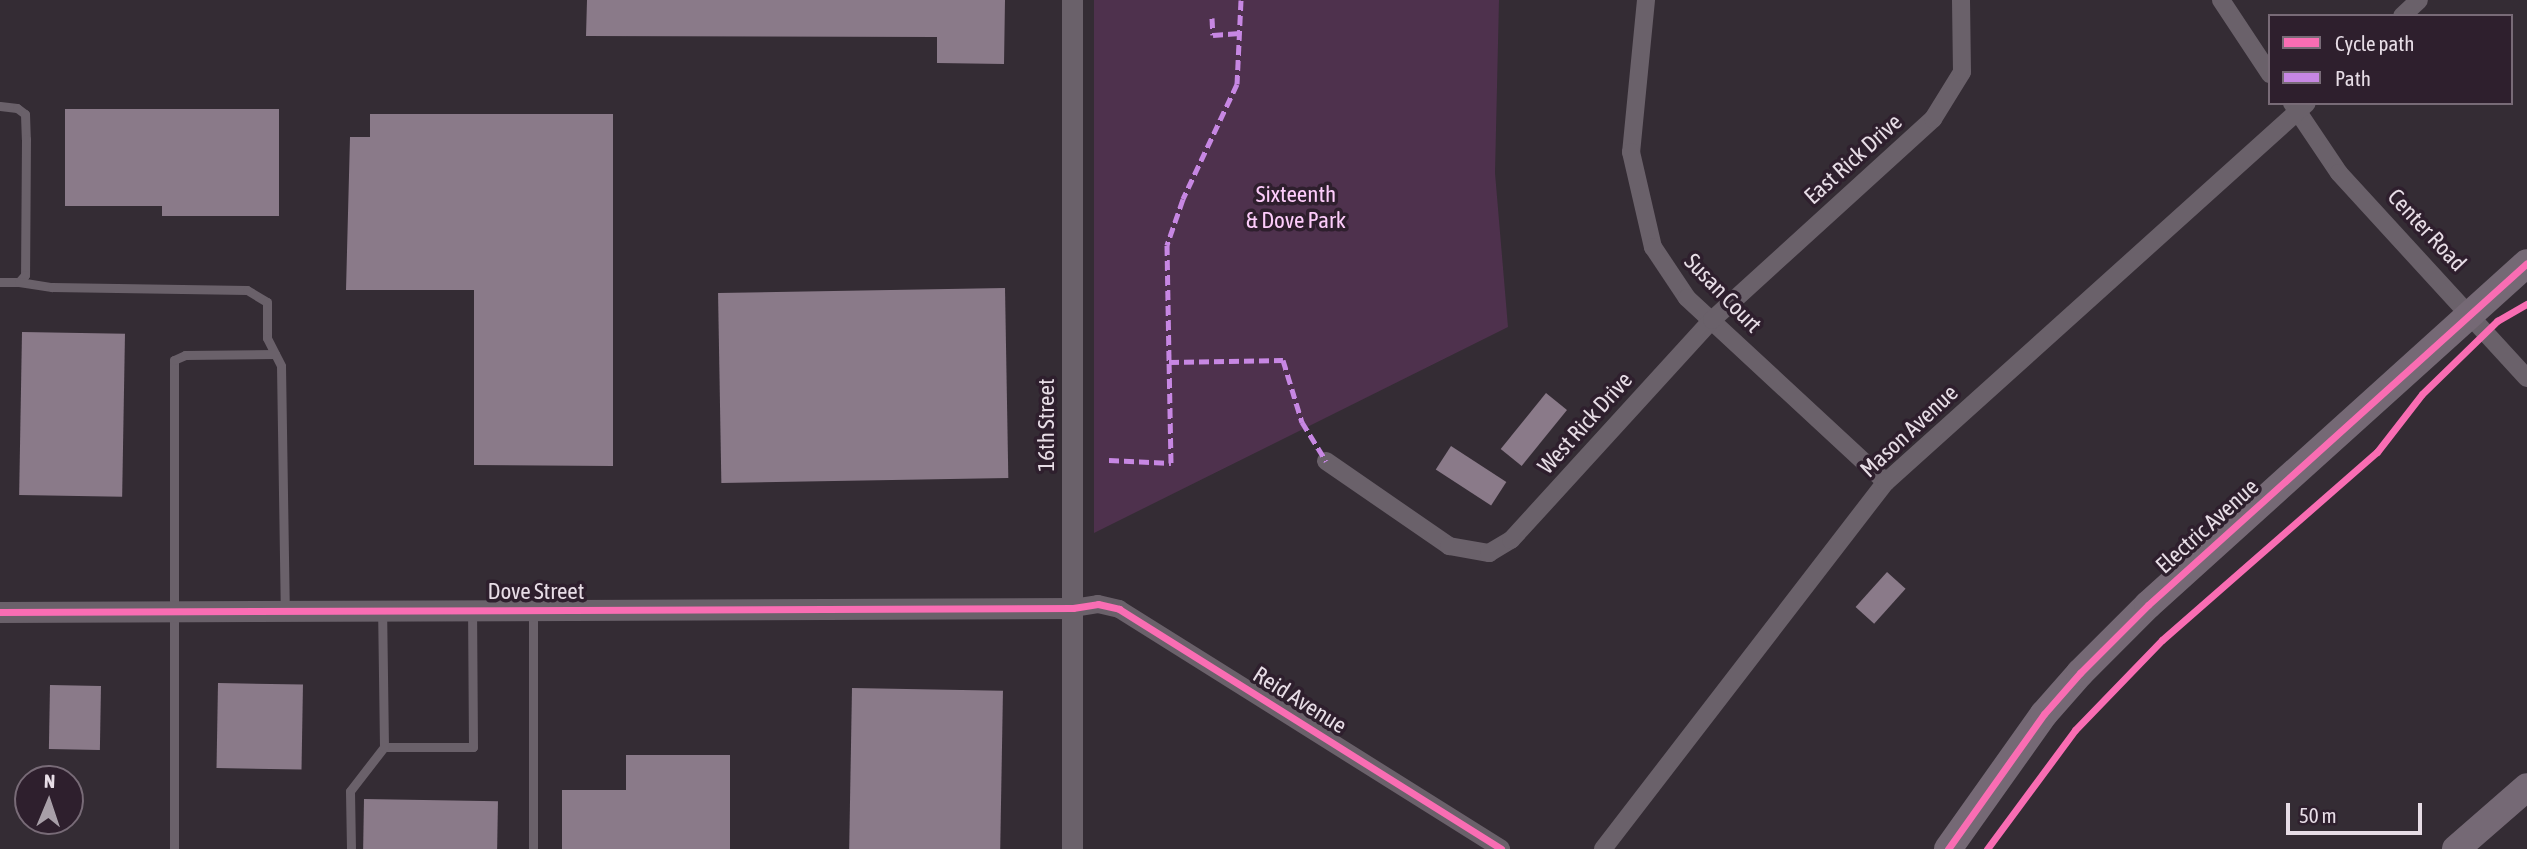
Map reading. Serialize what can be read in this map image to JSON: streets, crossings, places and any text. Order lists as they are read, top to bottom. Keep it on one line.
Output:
{"streets":{"main road":["Electric Avenue"],"street":["East Rick Drive","Center Road","Susan Court","West Rick Drive","16th Street","Mason Avenue","Dove Street","Reid Avenue"]},"crossings":[["East Rick Drive","Susan Court"],["East Rick Drive","West Rick Drive"],["Center Road","Mason Avenue"],["Center Road","Electric Avenue"],["Susan Court","West Rick Drive"],["Susan Court","Mason Avenue"],["16th Street","Dove Street"],["16th Street","Reid Avenue"],["Dove Street","Reid Avenue"]],"parks":["Sixteenth & Dove Park"],"legend":["Cycle path","Path"],"scale_bar":"50 m","north":"top"}
